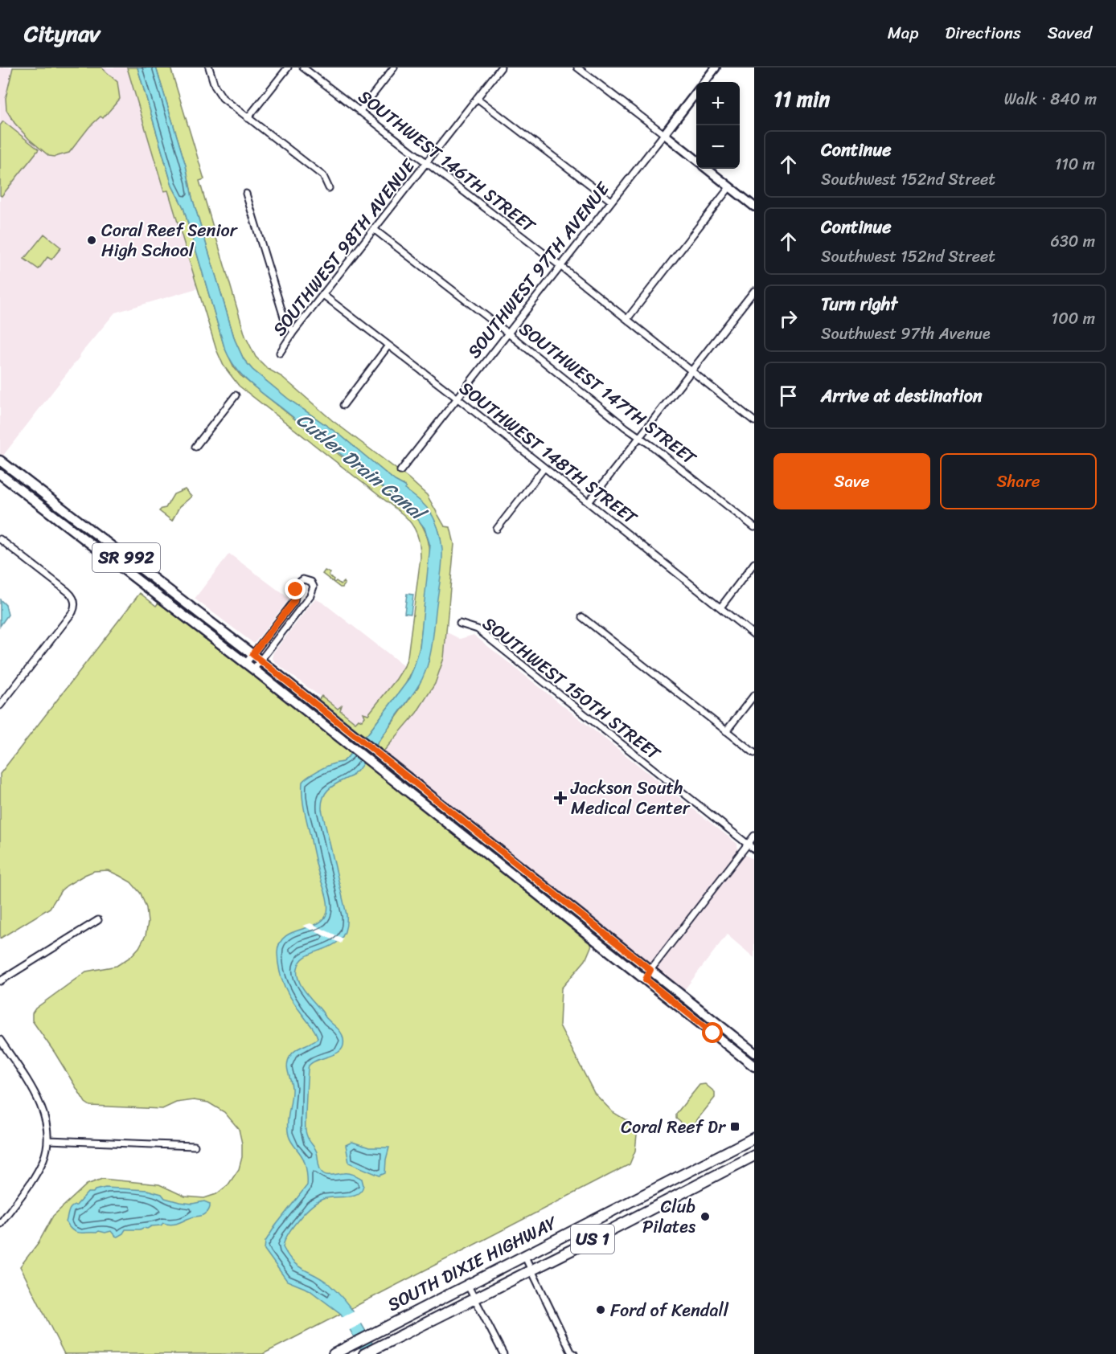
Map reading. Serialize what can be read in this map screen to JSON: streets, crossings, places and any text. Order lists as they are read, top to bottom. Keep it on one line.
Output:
{"streets":{"highway":["US 1","SOUTH DIXIE HIGHWAY"],"main road":["SR 992"],"street":["SOUTHWEST 146TH STREET","SOUTHWEST 98TH AVENUE","SOUTHWEST 97TH AVENUE","SOUTHWEST 147TH STREET","SOUTHWEST 148TH STREET","SOUTHWEST 150TH STREET"]},"crossings":[["SOUTHWEST 146TH STREET","SOUTHWEST 98TH AVENUE"],["SOUTHWEST 146TH STREET","SOUTHWEST 97TH AVENUE"],["SOUTHWEST 98TH AVENUE","SOUTHWEST 147TH STREET"],["SOUTHWEST 98TH AVENUE","SOUTHWEST 148TH STREET"],["SOUTHWEST 97TH AVENUE","SOUTHWEST 147TH STREET"],["SOUTHWEST 97TH AVENUE","SOUTHWEST 148TH STREET"]],"water":["Cutler Drain Canal"],"places":{"other":["Coral Reef Senior High School","Club Pilates","Ford of Kendall"],"health":["Jackson South Medical Center"],"transit":["Coral Reef Dr"]},"page":{"header":"Citynav","nav":["Map","Directions","Saved"],"heading":["11 min","Walk · 840 m"],"map_buttons":["+","−"],"list":[["Continue","Southwest 152nd Street","110 m"],["Continue","Southwest 152nd Street","630 m"],["Turn right","Southwest 97th Avenue","100 m"],"Arrive at destination"],"buttons":["Save","Share"]}}
